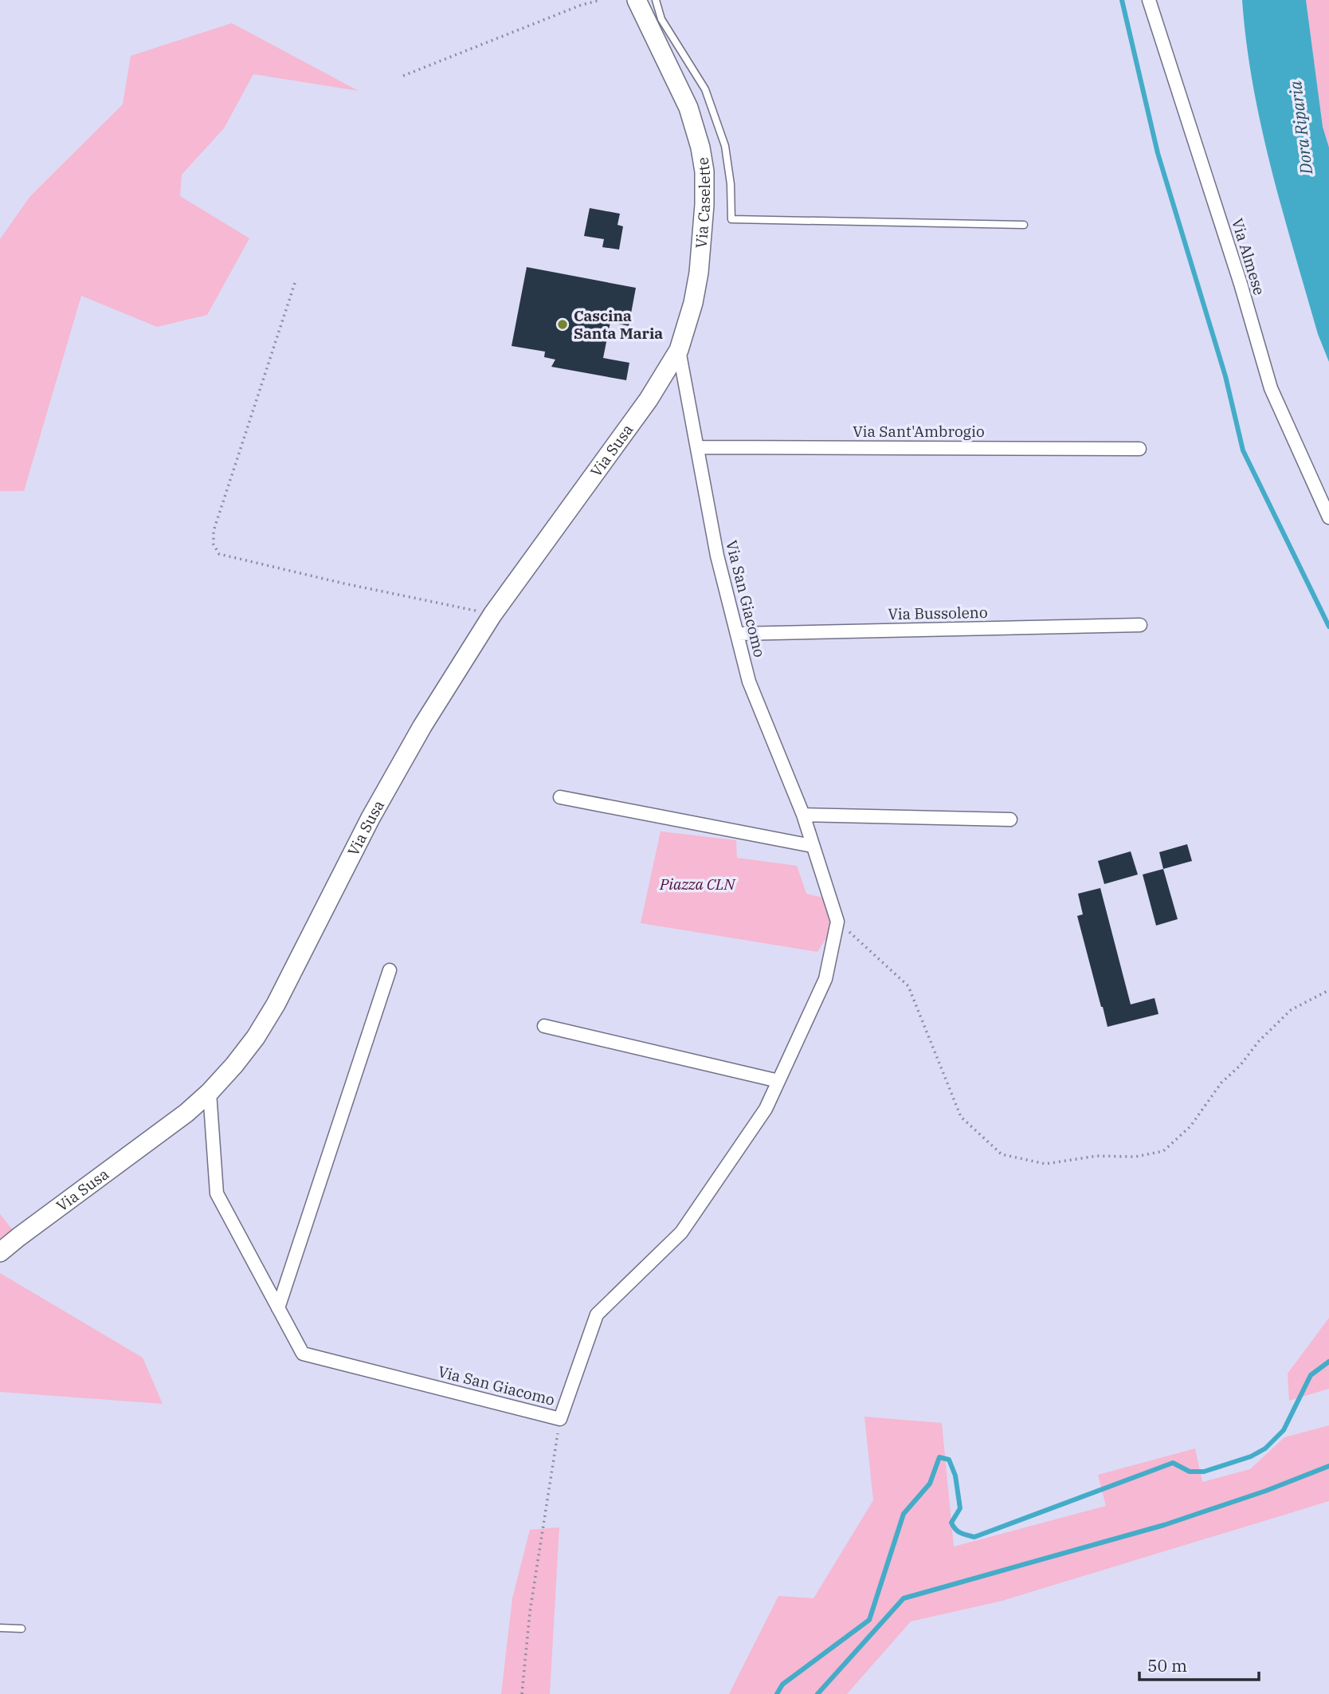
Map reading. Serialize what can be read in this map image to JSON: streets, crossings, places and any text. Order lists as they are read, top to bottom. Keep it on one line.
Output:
{"streets":{"main road":["Via Caselette","Via Susa"],"street":["Via Almese","Via Sant'Ambrogio","Via San Giacomo","Via Bussoleno"]},"crossings":[["Via Caselette","Via Susa"],["Via Caselette","Via San Giacomo"],["Via Sant'Ambrogio","Via San Giacomo"],["Via Susa","Via San Giacomo"],["Via San Giacomo","Via Bussoleno"]],"water":["Dora Riparia"],"parks":["Piazza CLN"],"places":["Cascina Santa Maria"],"scale_bar":"50 m"}
